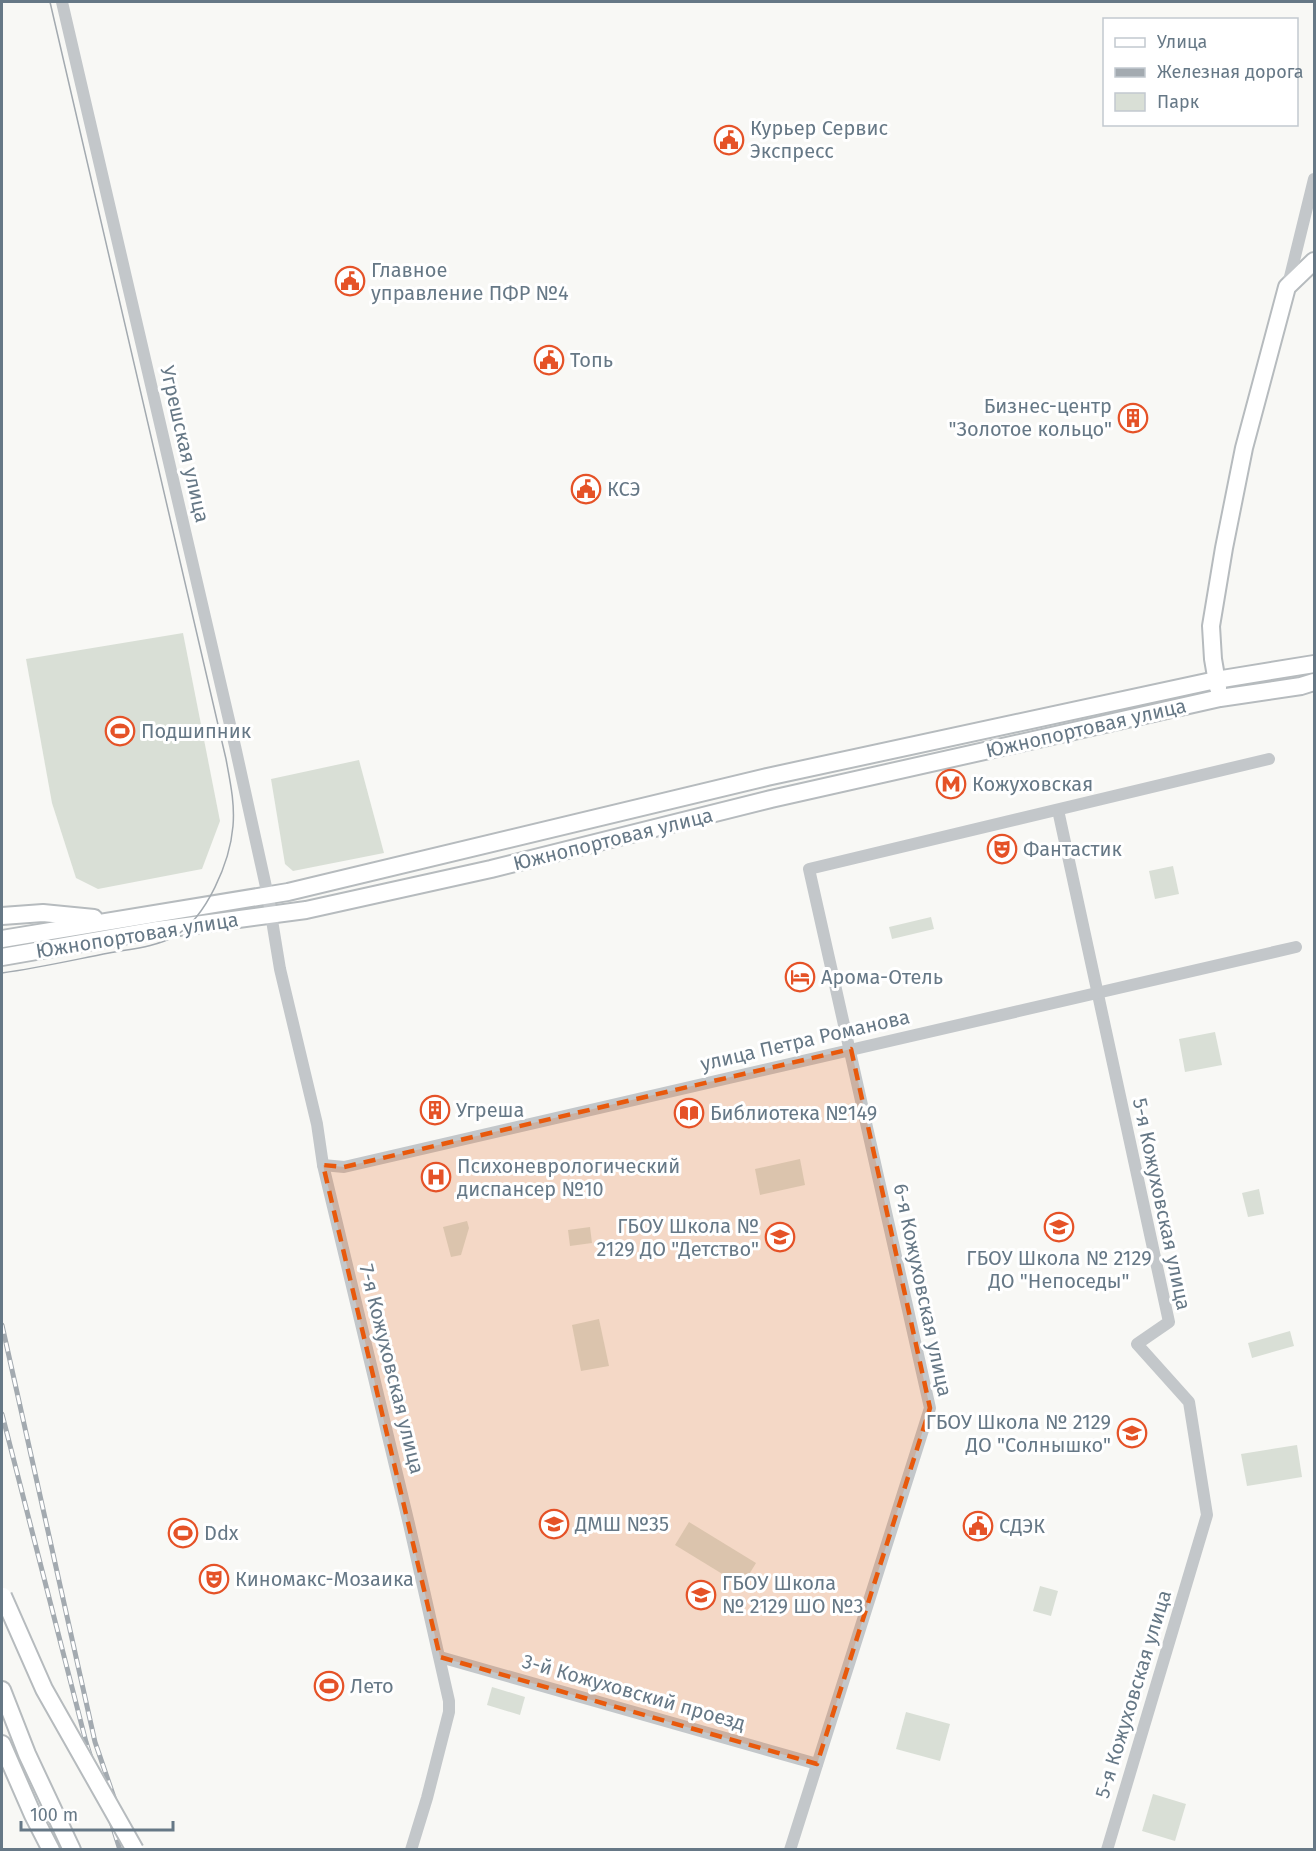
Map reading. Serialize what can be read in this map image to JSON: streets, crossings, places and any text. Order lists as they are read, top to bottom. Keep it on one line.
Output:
{"streets":{"main road":["Южнопортовая улица"],"street":["Угрешская улица","улица Петра Романова","5-я Кожуховская улица","6-я Кожуховская улица","7-я Кожуховская улица","3-й Кожуховский проезд"]},"crossings":[["Угрешская улица","Южнопортовая улица"],["Угрешская улица","7-я Кожуховская улица"],["Южнопортовая улица","7-я Кожуховская улица"],["улица Петра Романова","5-я Кожуховская улица"],["улица Петра Романова","6-я Кожуховская улица"],["улица Петра Романова","7-я Кожуховская улица"],["5-я Кожуховская улица","6-я Кожуховская улица"],["6-я Кожуховская улица","3-й Кожуховский проезд"],["7-я Кожуховская улица","3-й Кожуховский проезд"]],"places":{"public building":["Курьер Сервис Экспресс","Главное управление ПФР №4","Топь","КСЭ","СДЭК"],"building":["Бизнес-центр \"Золотое кольцо\"","Угреша"],"sports":["Подшипник","Ddx","Лето"],"metro station":["Кожуховская"],"theatre":["Фантастик","Киномакс-Мозаика"],"hotel":["Арома-Отель"],"library":["Библиотека №149"],"hospital":["Психоневрологический диспансер №10"],"school or university":["ГБОУ Школа № 2129 ДО \"Непоседы\"","ГБОУ Школа № 2129 ДО \"Детство\"","ГБОУ Школа № 2129 ДО \"Солнышко\"","ДМШ №35","ГБОУ Школа № 2129 ШО №3"]},"legend":["Улица","Железная дорога","Парк"],"scale_bar":"100 m"}
